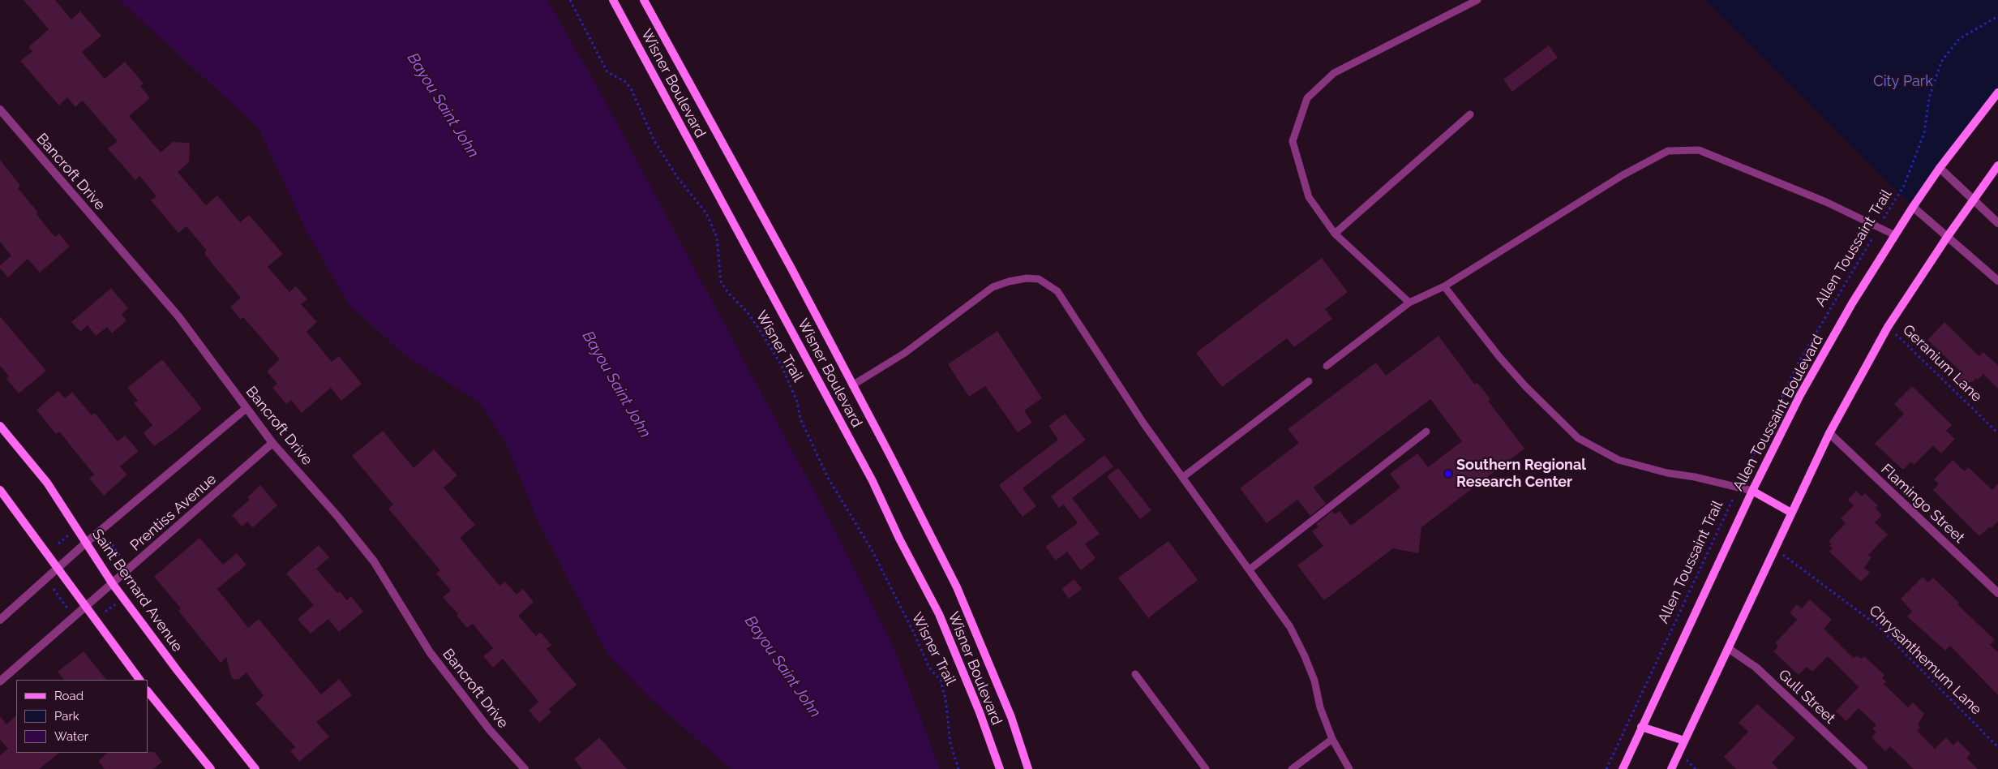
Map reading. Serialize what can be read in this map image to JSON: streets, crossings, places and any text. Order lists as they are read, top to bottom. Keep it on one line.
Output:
{"streets":{"main road":["Wisner Boulevard","Allen Toussaint Boulevard","Saint Bernard Avenue"],"street":["Bancroft Drive","Flamingo Street","Prentiss Avenue","Gull Street"],"path":["Allen Toussaint Trail","Wisner Trail","Geranium Lane","Chrysanthemum Lane"]},"crossings":[["Bancroft Drive","Prentiss Avenue"],["Prentiss Avenue","Saint Bernard Avenue"]],"water":["Bayou Saint John"],"parks":["City Park"],"places":["Southern Regional Research Center"],"legend":["Road","Park","Water"]}
